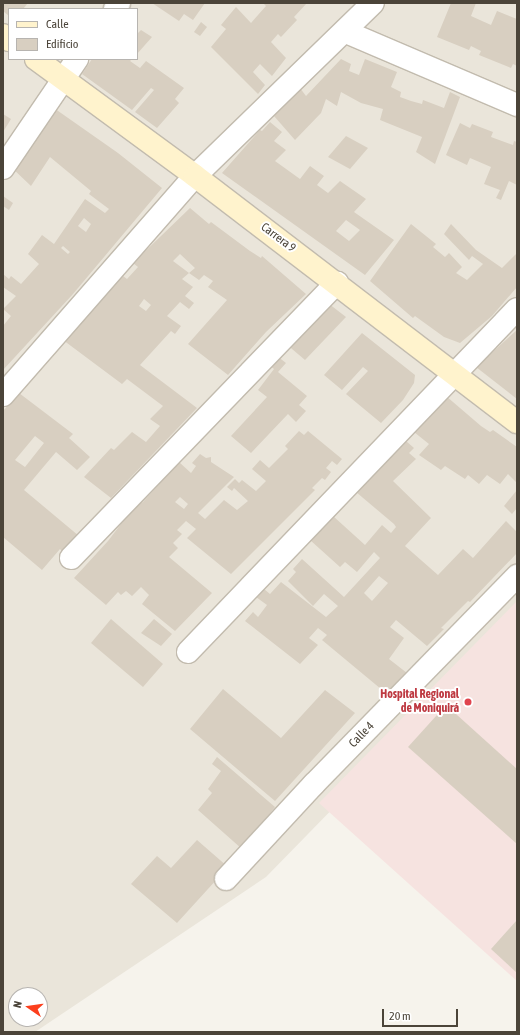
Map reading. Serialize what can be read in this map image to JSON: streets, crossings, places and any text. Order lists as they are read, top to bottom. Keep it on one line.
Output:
{"streets":{"main road":["Carrera 9"],"street":["Calle 4"]},"places":["Hospital Regional de Moniquirá"],"legend":["Calle","Edificio"],"scale_bar":"20 m","north":"left"}
